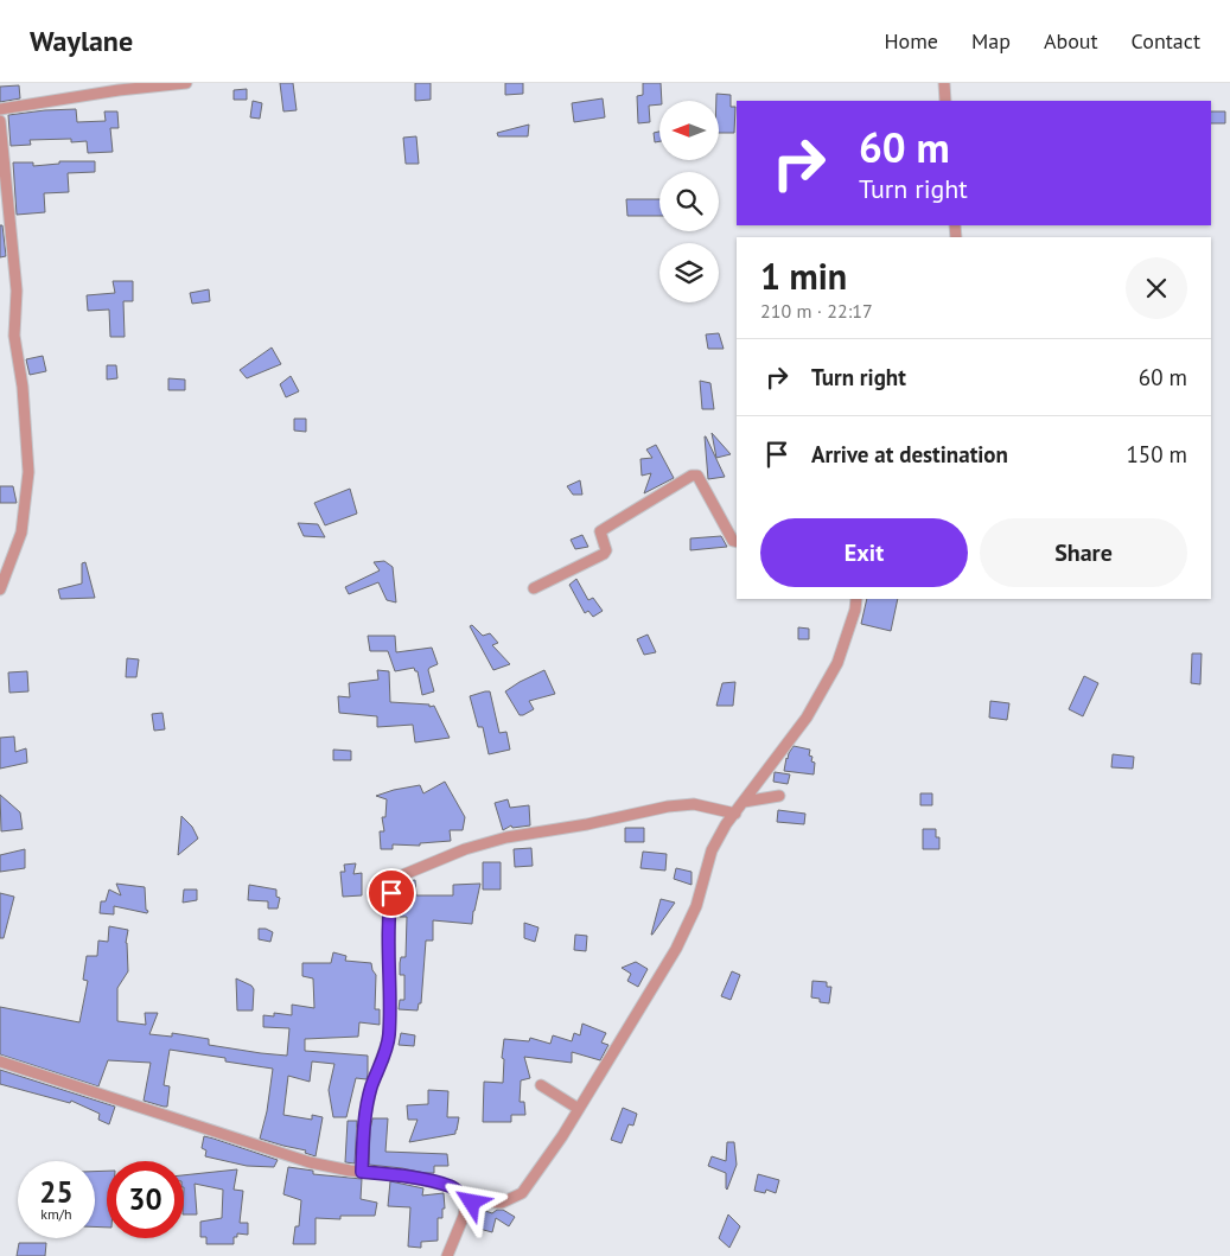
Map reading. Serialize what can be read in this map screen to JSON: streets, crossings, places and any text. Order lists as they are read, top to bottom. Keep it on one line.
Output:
{"north":"left","page":{"header":"Waylane","nav":["Home","Map","About","Contact"],"turn":["60 m","Turn right"],"heading":["1 min","210 m · 22:17"],"list":[{"name":"Turn right","value":"60 m"},{"name":"Arrive at destination","value":"150 m"}],"buttons":["Exit","Share"],"speed":"25 km/h","limit":"30"}}
